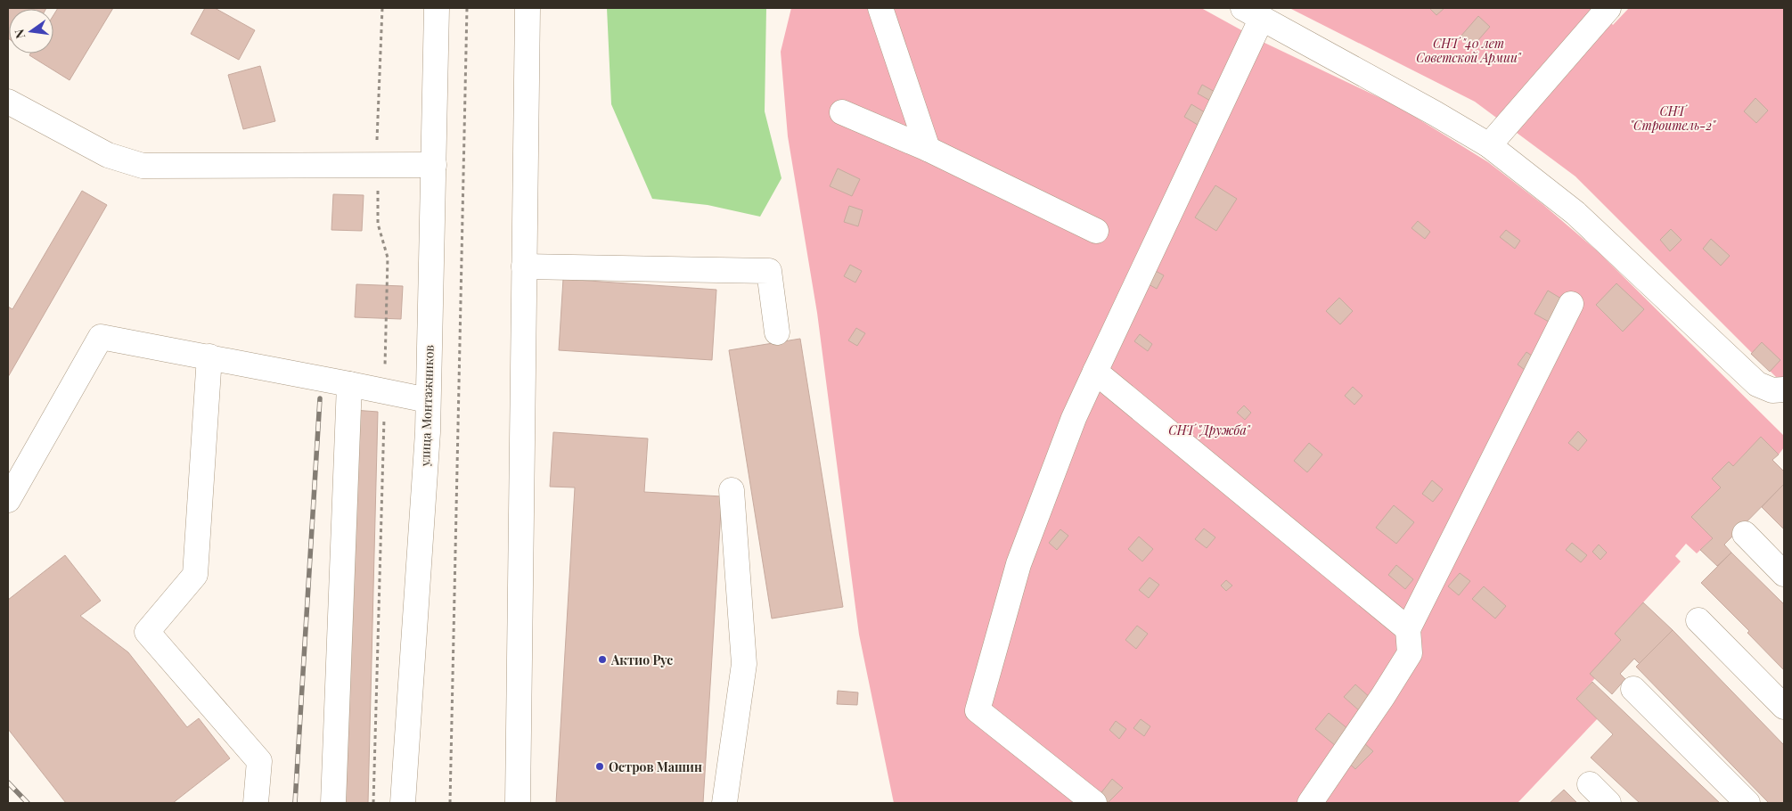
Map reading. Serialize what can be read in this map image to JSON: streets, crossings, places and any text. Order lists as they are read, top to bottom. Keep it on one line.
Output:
{"streets":{"main road":["улица Монтажников"]},"parks":["СНТ \"40 лет Советской Армии\"","СНТ \"Строитель-2\"","СНТ \"Дружба\""],"places":["Актио Рус","Остров Машин"],"north":"left"}
